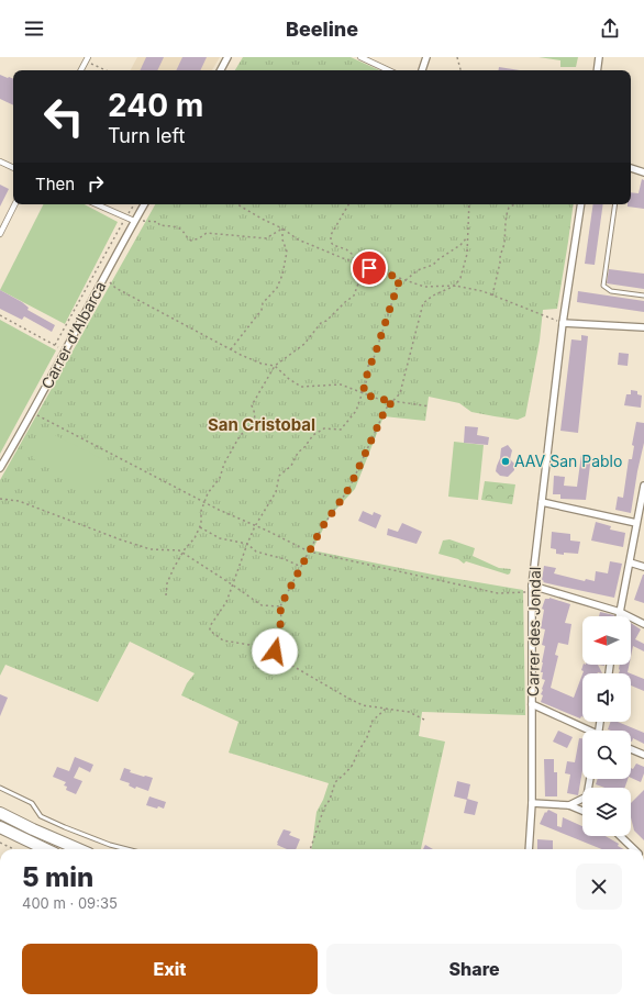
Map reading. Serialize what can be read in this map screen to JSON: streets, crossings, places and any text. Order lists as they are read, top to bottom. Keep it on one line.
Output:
{"streets":{"street":["Carrer d'Albarca","Carrer des Jondal"]},"districts":["San Cristobal"],"places":["AAV San Pablo"],"north":"left","page":{"header":"Beeline","turn":["240 m","Turn left"],"then":"Then","heading":["5 min","400 m · 09:35"],"buttons":["Exit","Share"]}}
